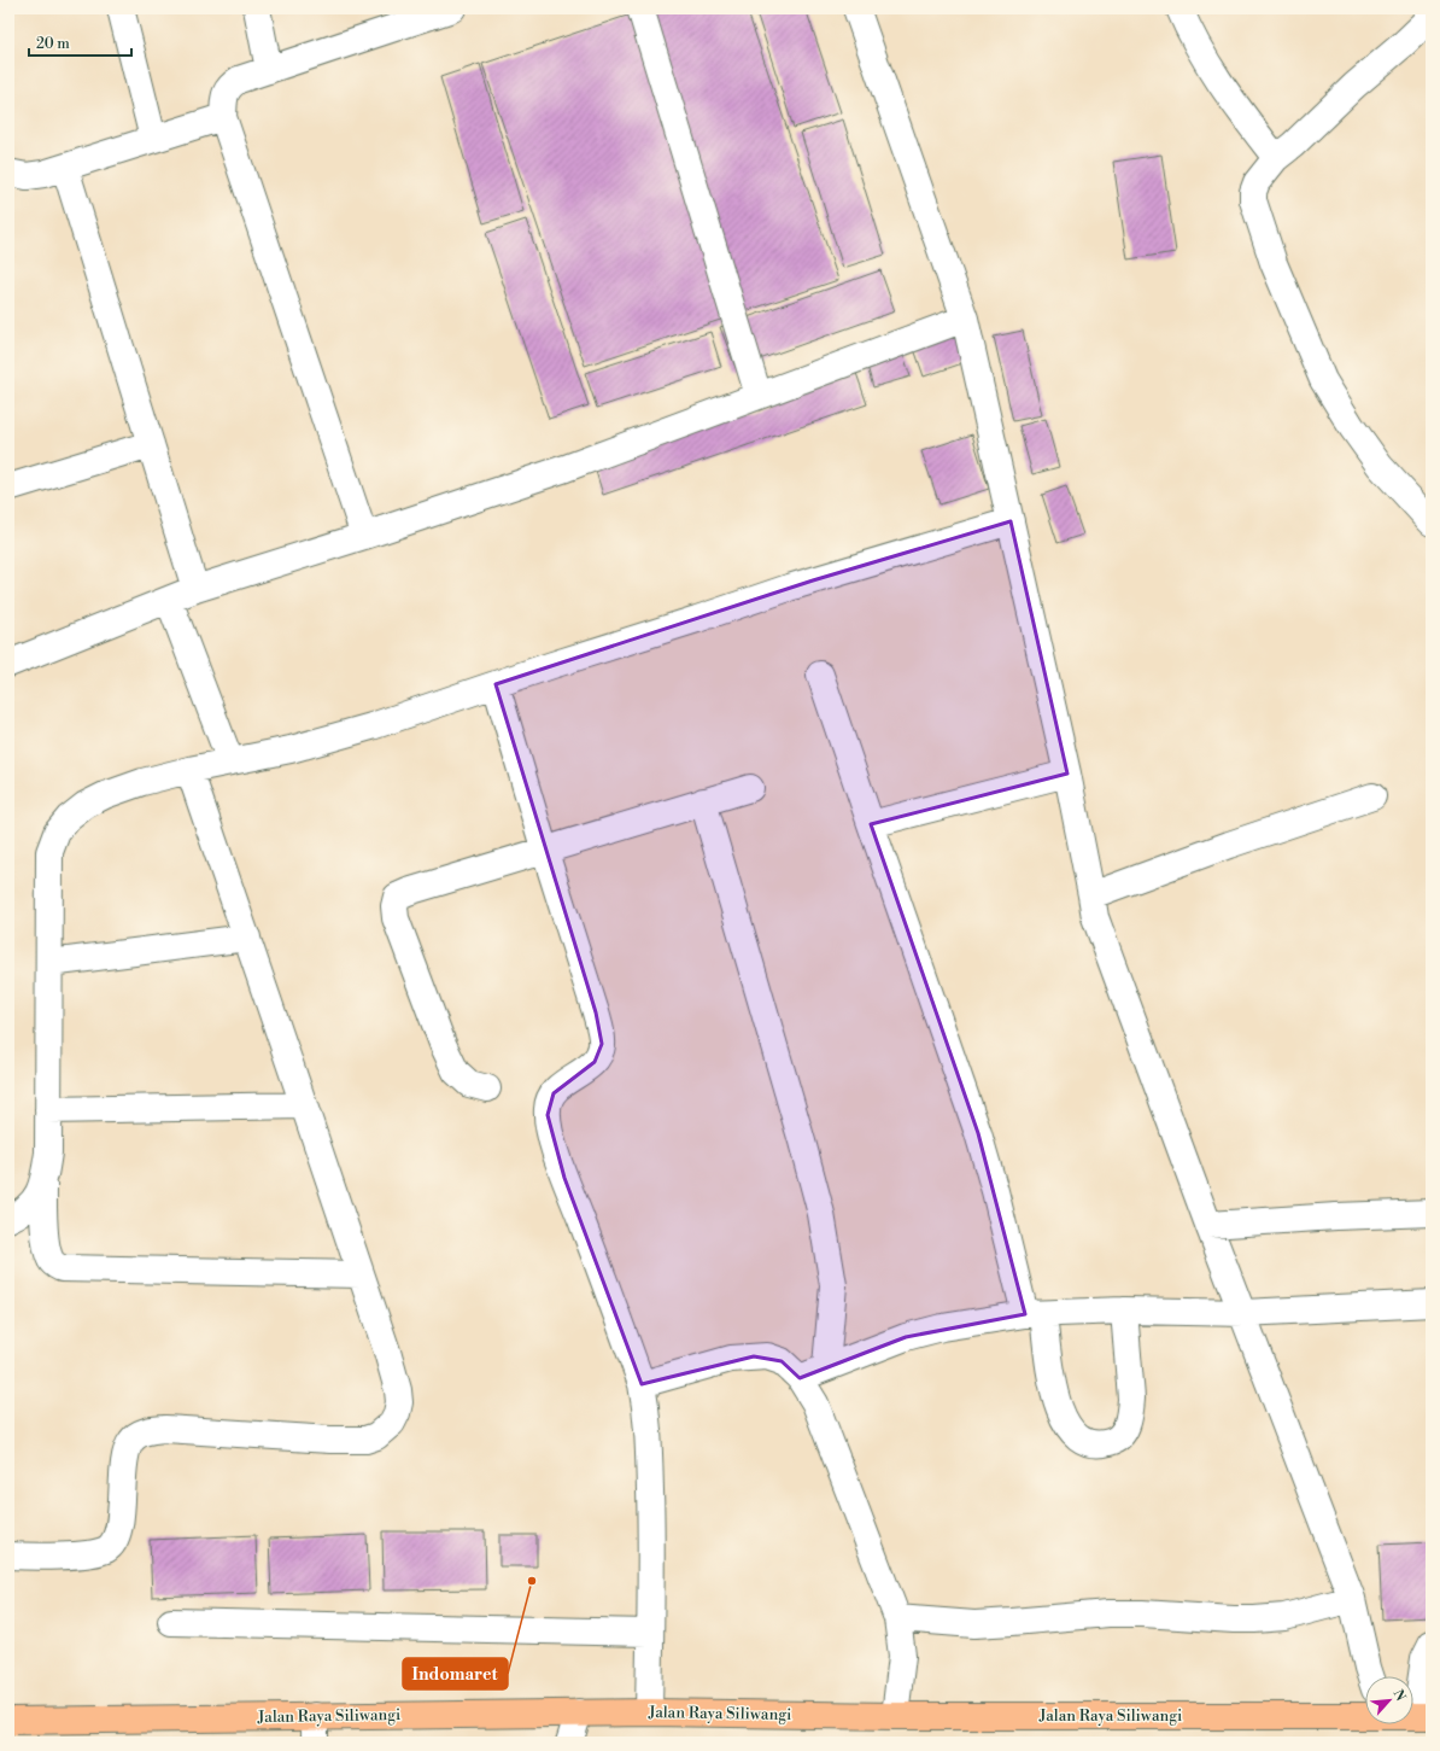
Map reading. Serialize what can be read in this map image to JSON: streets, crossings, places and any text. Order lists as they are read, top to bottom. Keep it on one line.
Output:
{"streets":{"highway":["Jalan Raya Siliwangi"]},"places":["Indomaret"],"scale_bar":"20 m","north":"top right"}
